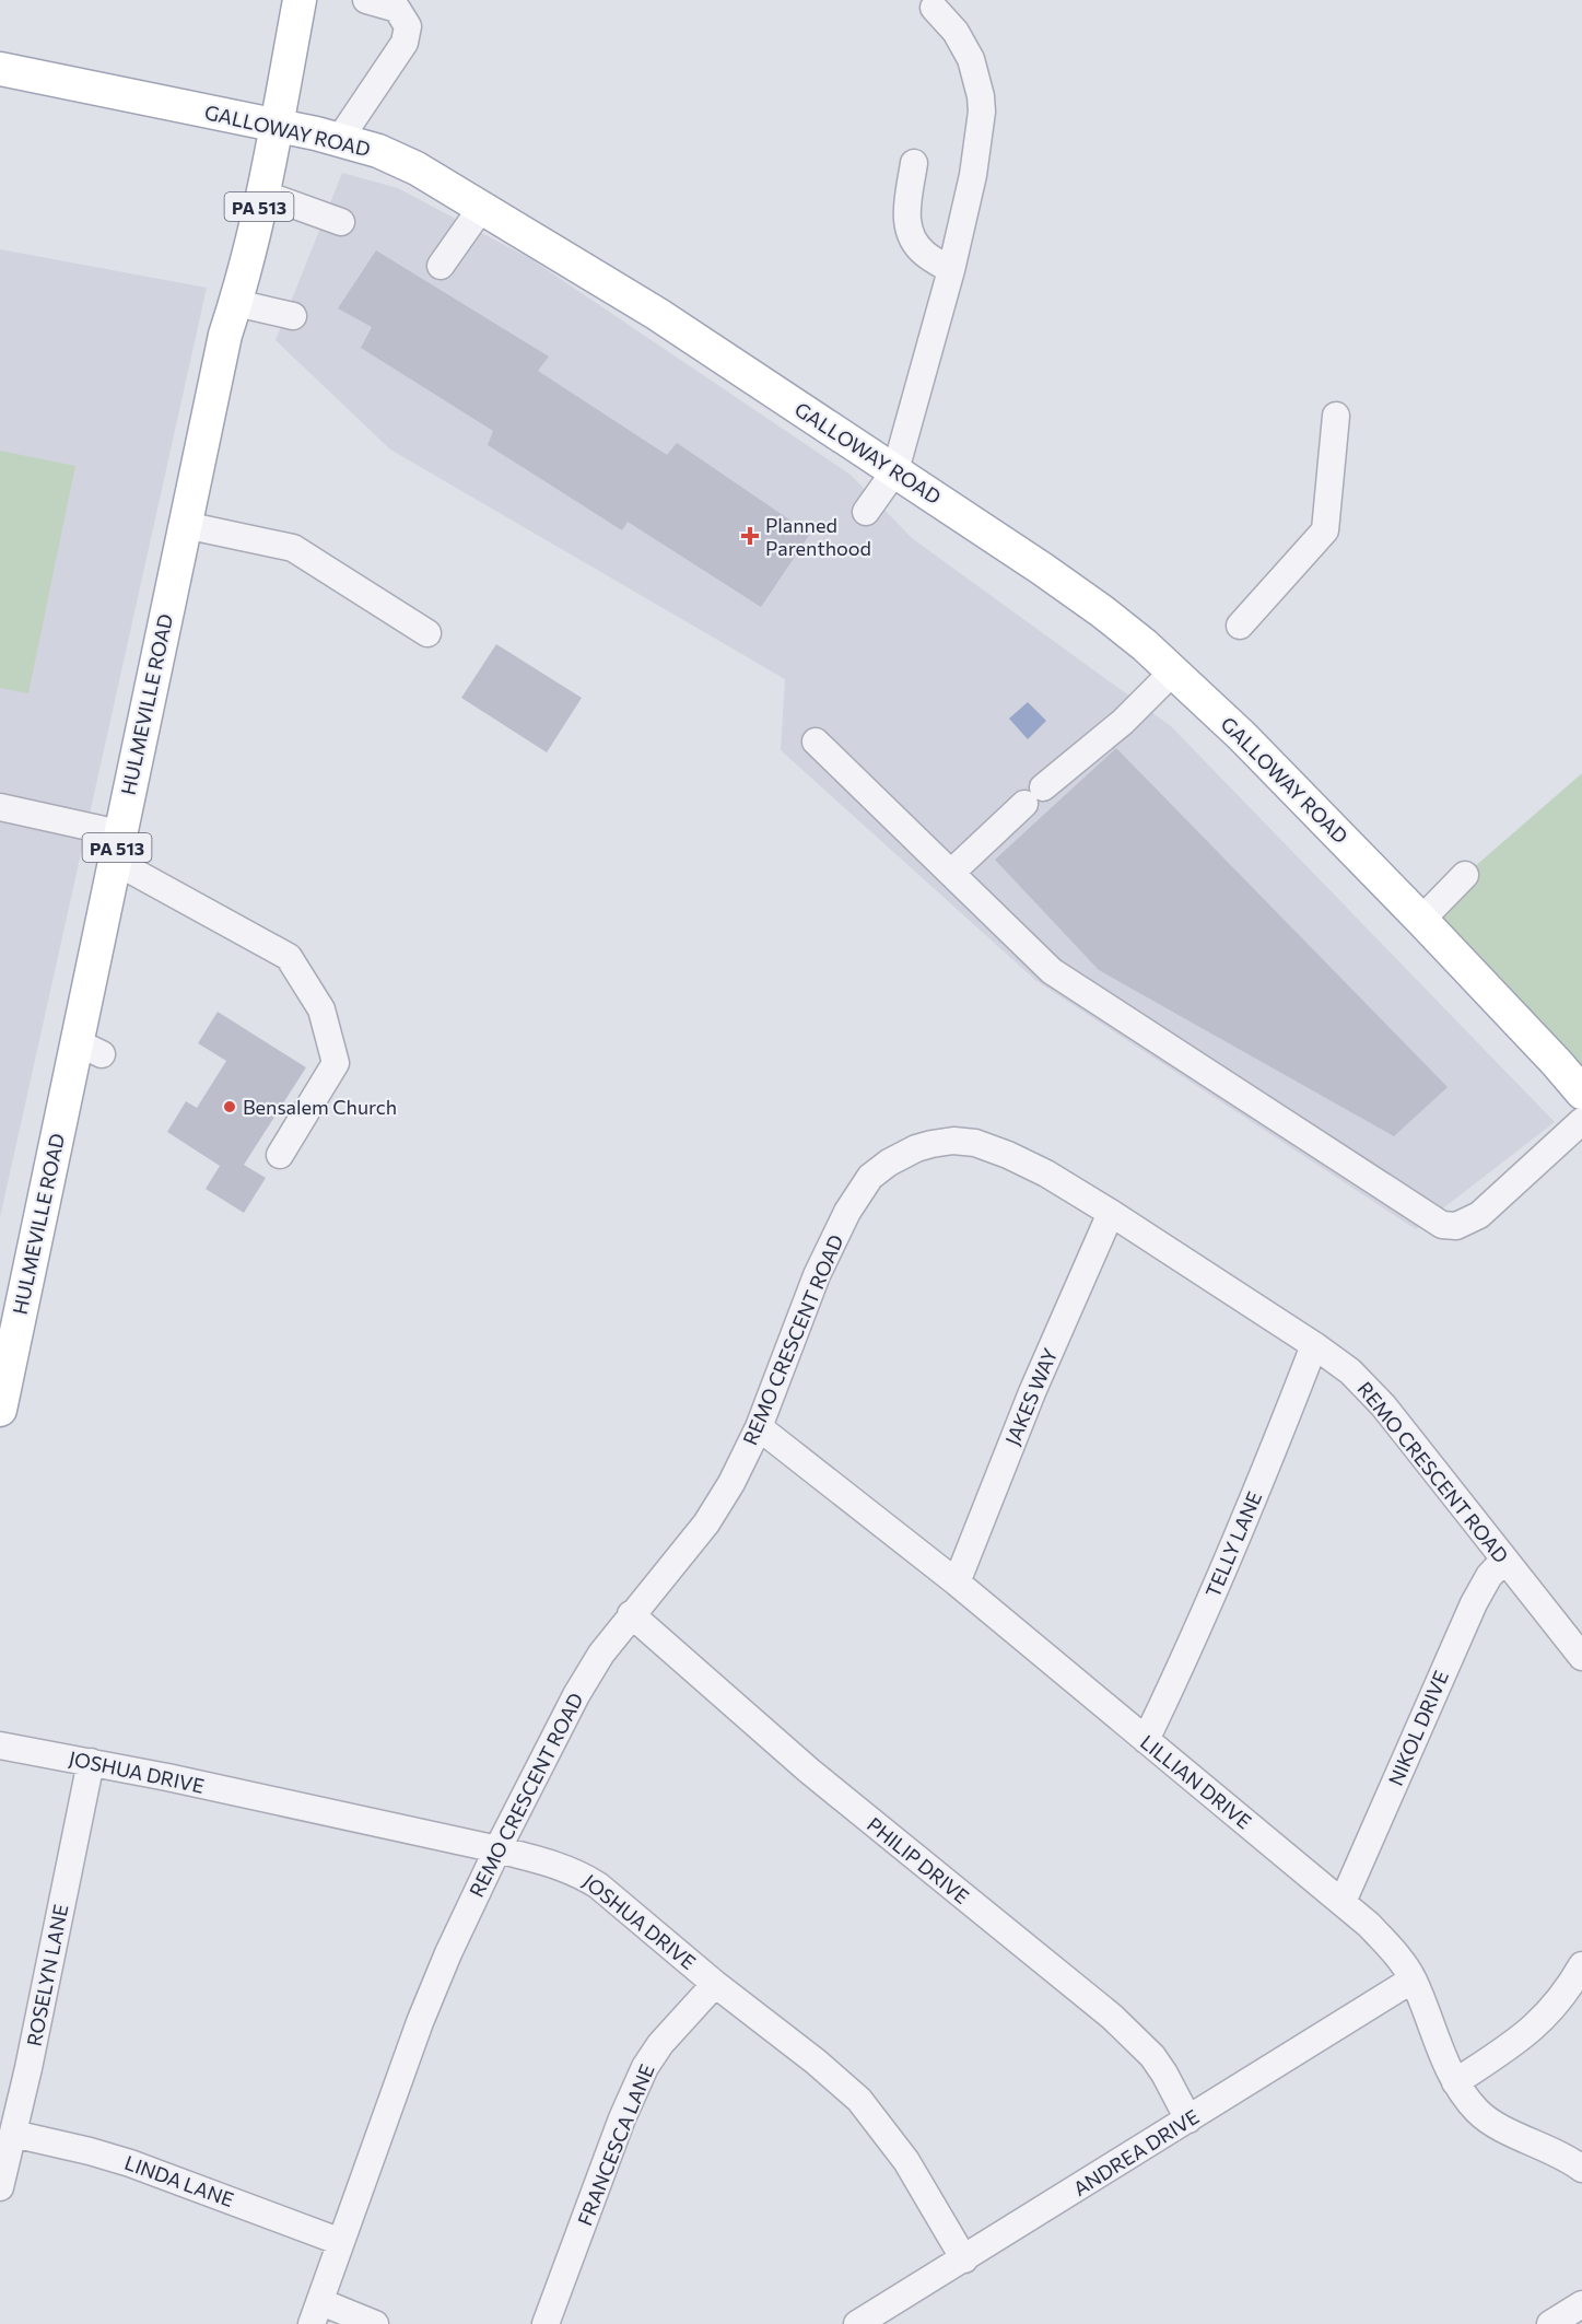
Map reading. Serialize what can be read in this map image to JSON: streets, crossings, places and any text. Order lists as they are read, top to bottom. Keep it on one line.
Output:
{"streets":{"main road":["GALLOWAY ROAD","PA 513","HULMEVILLE ROAD"],"street":["REMO CRESCENT ROAD","JAKES WAY","TELLY LANE","NIKOL DRIVE","JOSHUA DRIVE","LILLIAN DRIVE","PHILIP DRIVE","ROSELYN LANE","FRANCESCA LANE","ANDREA DRIVE","LINDA LANE"]},"crossings":[["GALLOWAY ROAD","HULMEVILLE ROAD"],["REMO CRESCENT ROAD","JAKES WAY"],["REMO CRESCENT ROAD","TELLY LANE"],["REMO CRESCENT ROAD","NIKOL DRIVE"],["REMO CRESCENT ROAD","JOSHUA DRIVE"],["REMO CRESCENT ROAD","LILLIAN DRIVE"],["REMO CRESCENT ROAD","PHILIP DRIVE"],["REMO CRESCENT ROAD","LINDA LANE"],["JAKES WAY","LILLIAN DRIVE"],["TELLY LANE","LILLIAN DRIVE"],["NIKOL DRIVE","LILLIAN DRIVE"],["JOSHUA DRIVE","ROSELYN LANE"],["JOSHUA DRIVE","FRANCESCA LANE"],["JOSHUA DRIVE","ANDREA DRIVE"],["LILLIAN DRIVE","ANDREA DRIVE"],["PHILIP DRIVE","ANDREA DRIVE"],["ROSELYN LANE","LINDA LANE"]],"places":{"health":["Planned Parenthood"],"other":["Bensalem Church"]}}
